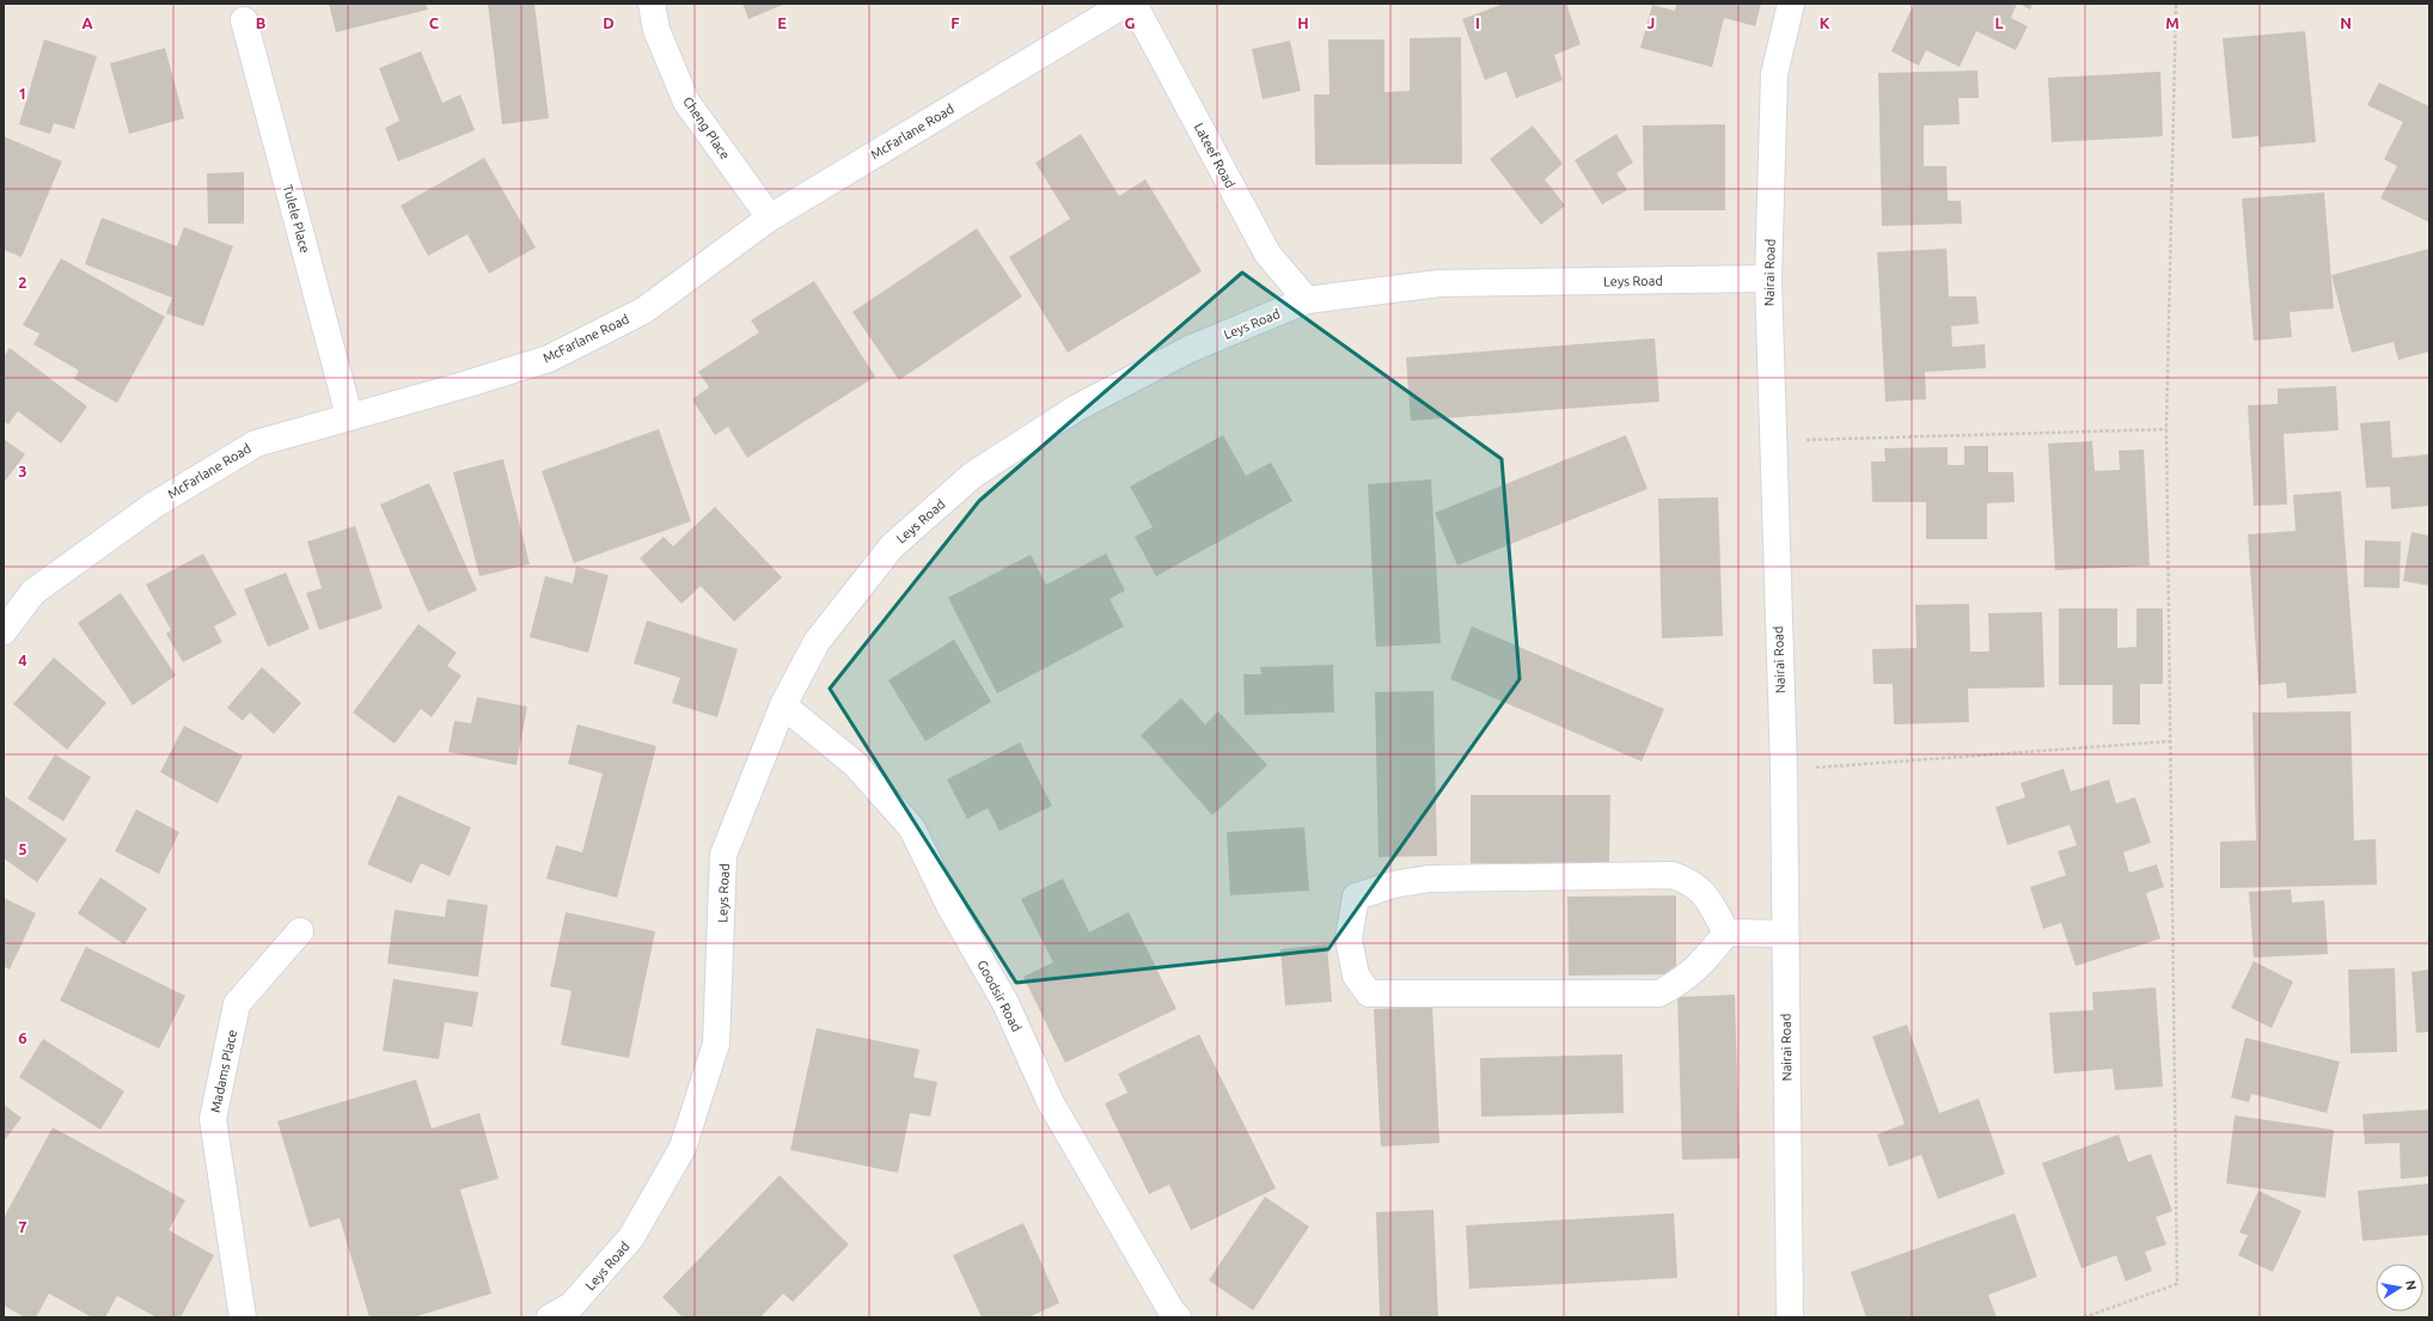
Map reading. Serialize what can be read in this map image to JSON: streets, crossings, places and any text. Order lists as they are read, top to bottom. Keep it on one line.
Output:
{"streets":{"street":["Cheng Place","McFarlane Road","Lateef Road","Tulele Place","Nairai Road","Leys Road","Goodsir Road","Madams Place"]},"crossings":[["Cheng Place","McFarlane Road"],["McFarlane Road","Tulele Place"],["Lateef Road","Leys Road"],["Nairai Road","Leys Road"],["Leys Road","Goodsir Road"]],"north":"right","grid":{"columns":["A","B","C","D","E","F","G","H","I","J","K","L","M","N"],"rows":["1","2","3","4","5","6","7"]}}
